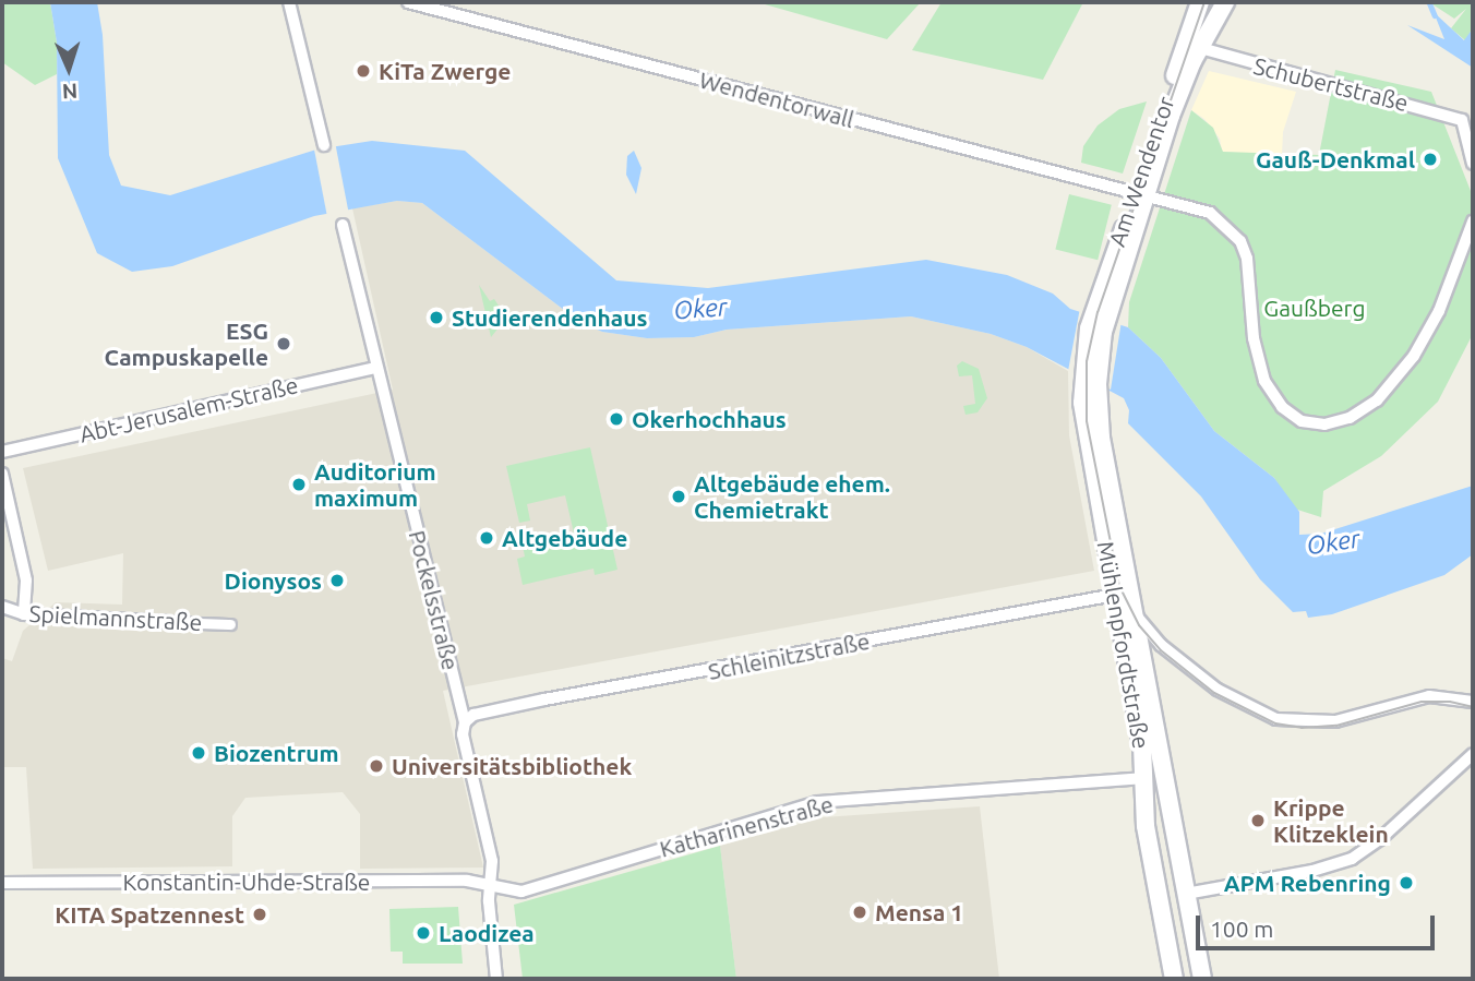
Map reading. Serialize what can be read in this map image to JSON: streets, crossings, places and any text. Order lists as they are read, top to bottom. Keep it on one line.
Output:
{"streets":{"main road":["Am Wendentor","Mühlenpfordtstraße"],"street":["Schubertstraße","Wendentorwall","Abt-Jerusalem-Straße","Pockelsstraße","Spielmannstraße","Schleinitzstraße","Katharinenstraße","Konstantin-Uhde-Straße"]},"crossings":[["Schubertstraße","Am Wendentor"],["Wendentorwall","Am Wendentor"],["Am Wendentor","Mühlenpfordtstraße"],["Abt-Jerusalem-Straße","Pockelsstraße"],["Pockelsstraße","Schleinitzstraße"],["Pockelsstraße","Katharinenstraße"],["Pockelsstraße","Konstantin-Uhde-Straße"],["Mühlenpfordtstraße","Schleinitzstraße"],["Mühlenpfordtstraße","Katharinenstraße"],["Katharinenstraße","Konstantin-Uhde-Straße"]],"water":["Oker"],"parks":["Gaußberg"],"places":["KiTa Zwerge","Gauß-Denkmal","Studierendenhaus","ESG Campuskapelle","Okerhochhaus","Auditorium maximum","Altgebäude ehem. Chemietrakt","Altgebäude","Dionysos","Biozentrum","Universitätsbibliothek","Krippe Klitzeklein","APM Rebenring","Mensa 1","KITA Spatzennest","Laodizea"],"scale_bar":"100 m","north":"bottom"}
